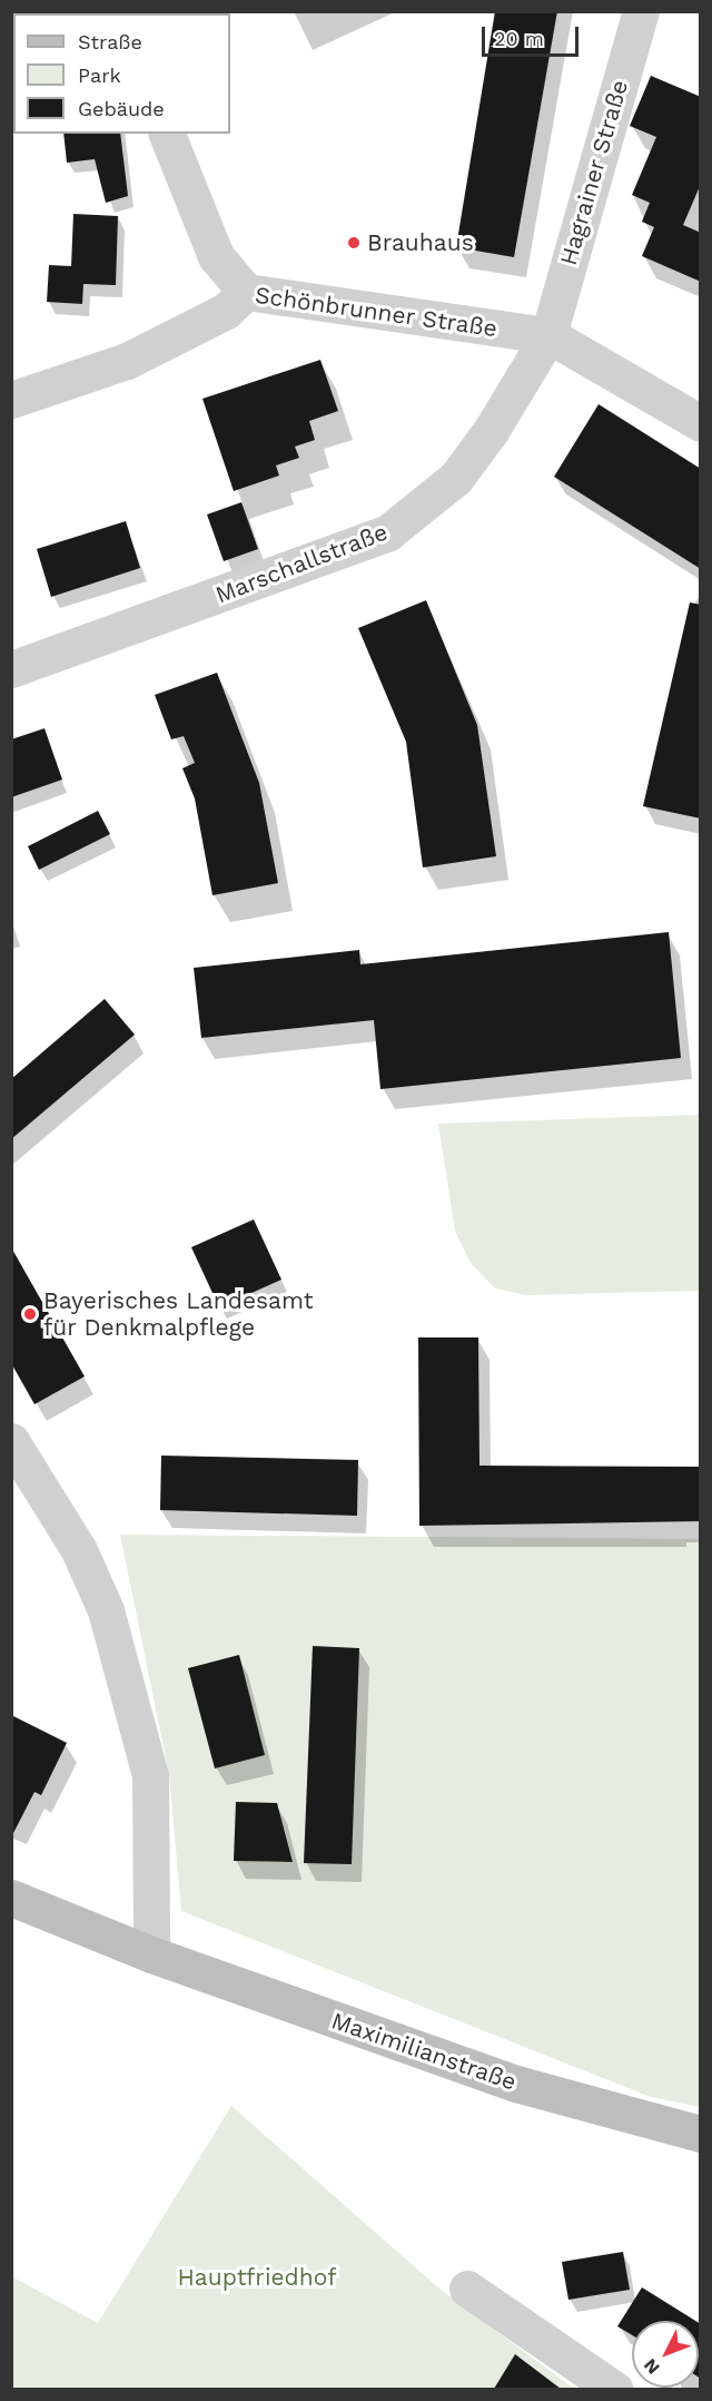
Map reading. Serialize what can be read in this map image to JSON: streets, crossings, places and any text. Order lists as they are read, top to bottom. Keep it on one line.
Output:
{"streets":{"main road":["Maximilianstraße"],"street":["Hagrainer Straße","Schönbrunner Straße","Marschallstraße"]},"crossings":[["Hagrainer Straße","Schönbrunner Straße"],["Hagrainer Straße","Marschallstraße"],["Schönbrunner Straße","Marschallstraße"]],"parks":["Hauptfriedhof"],"places":["Brauhaus","Bayerisches Landesamt für Denkmalpflege"],"legend":["Straße","Park","Gebäude"],"scale_bar":"20 m","north":"bottom left"}
